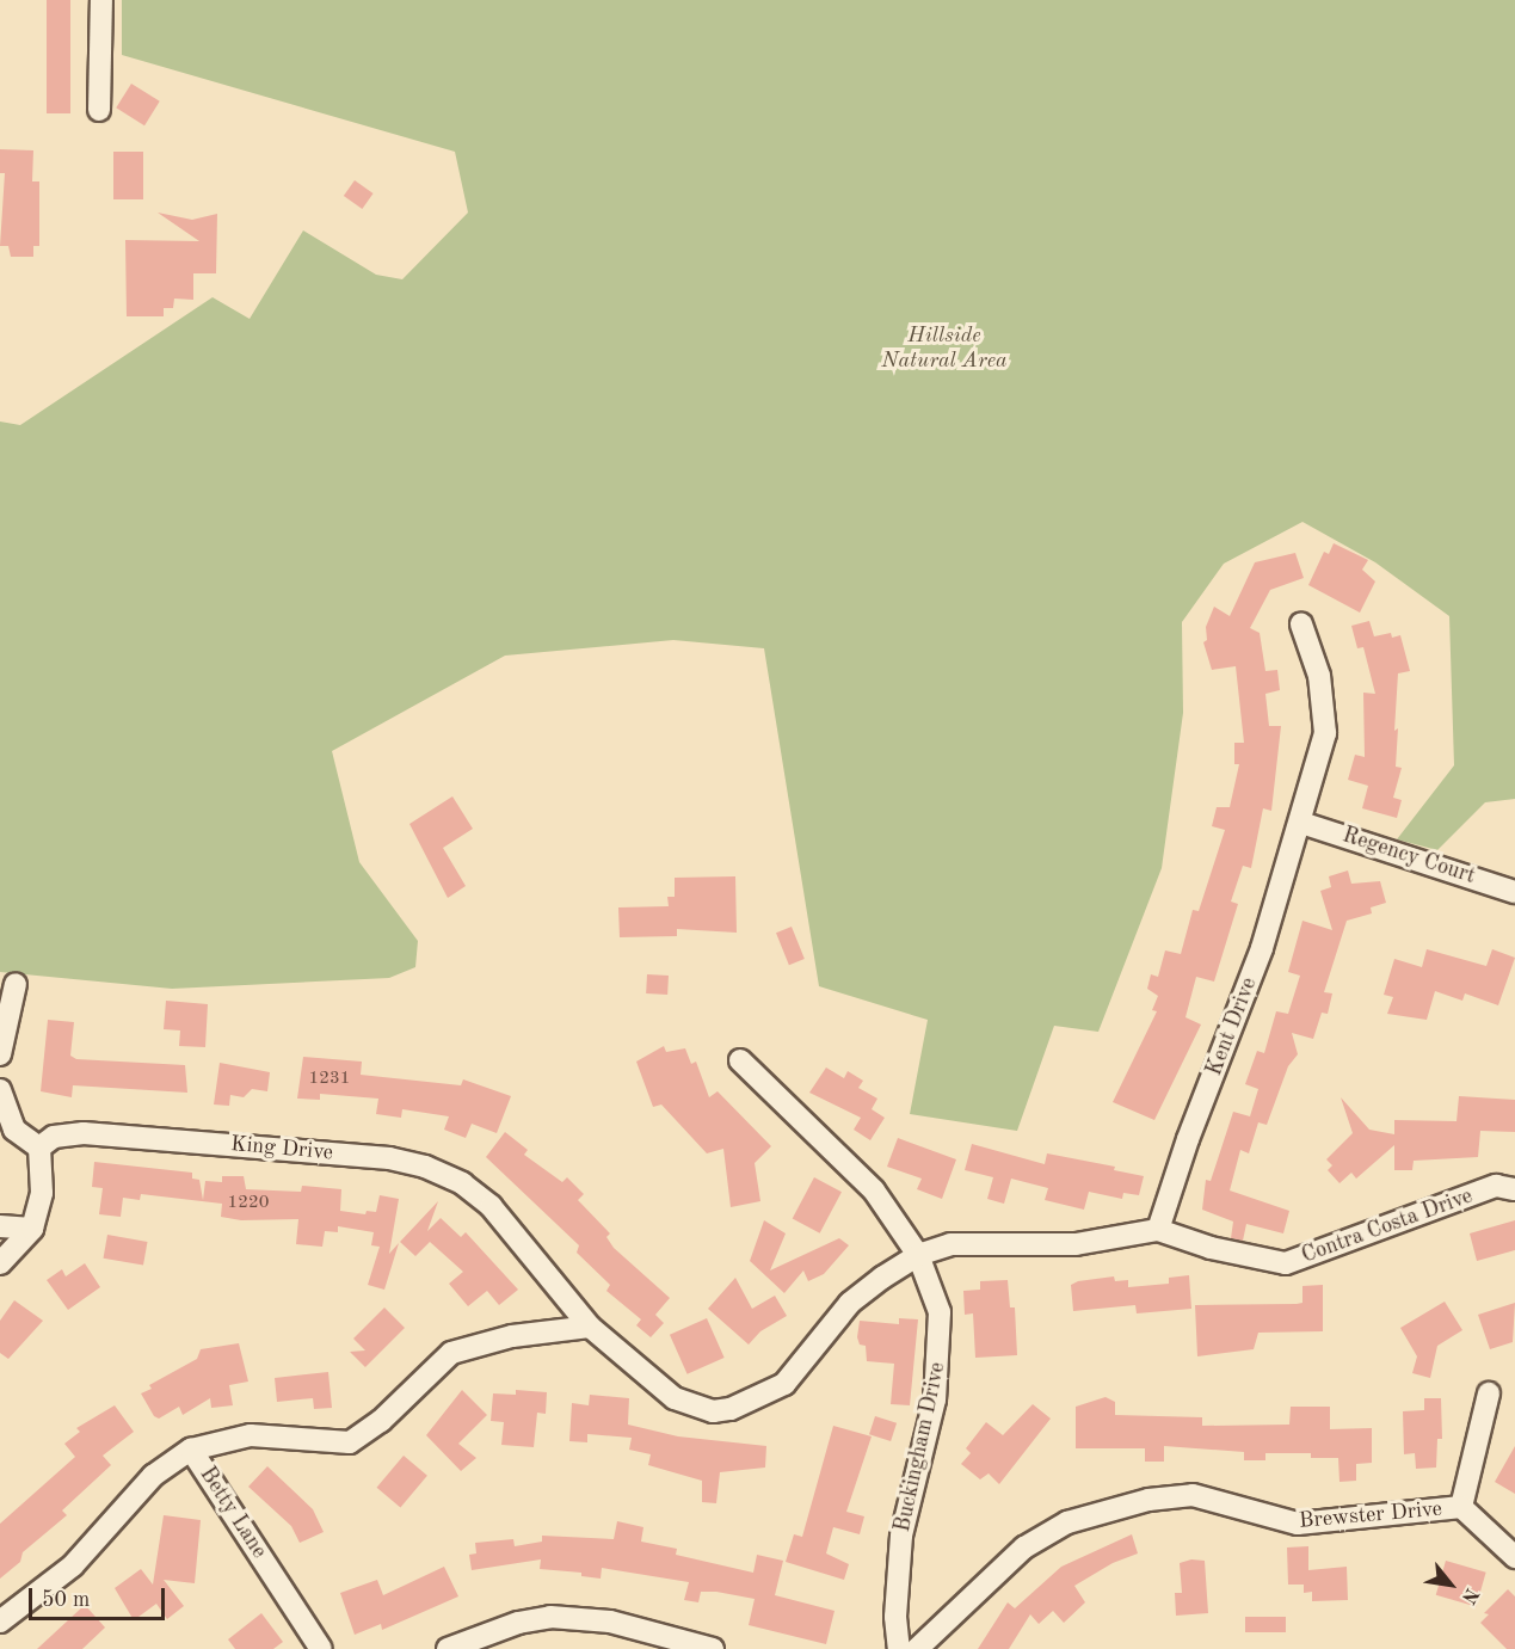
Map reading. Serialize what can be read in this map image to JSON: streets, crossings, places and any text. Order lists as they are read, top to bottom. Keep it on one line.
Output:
{"streets":{"street":["Regency Court","Kent Drive","King Drive","Contra Costa Drive","Buckingham Drive","Betty Lane","Brewster Drive"]},"crossings":[["Regency Court","Kent Drive"],["Kent Drive","Contra Costa Drive"],["King Drive","Contra Costa Drive"],["Contra Costa Drive","Buckingham Drive"]],"parks":["Hillside Natural Area"],"house_numbers":["1231","1220"],"scale_bar":"50 m","north":"bottom right"}
